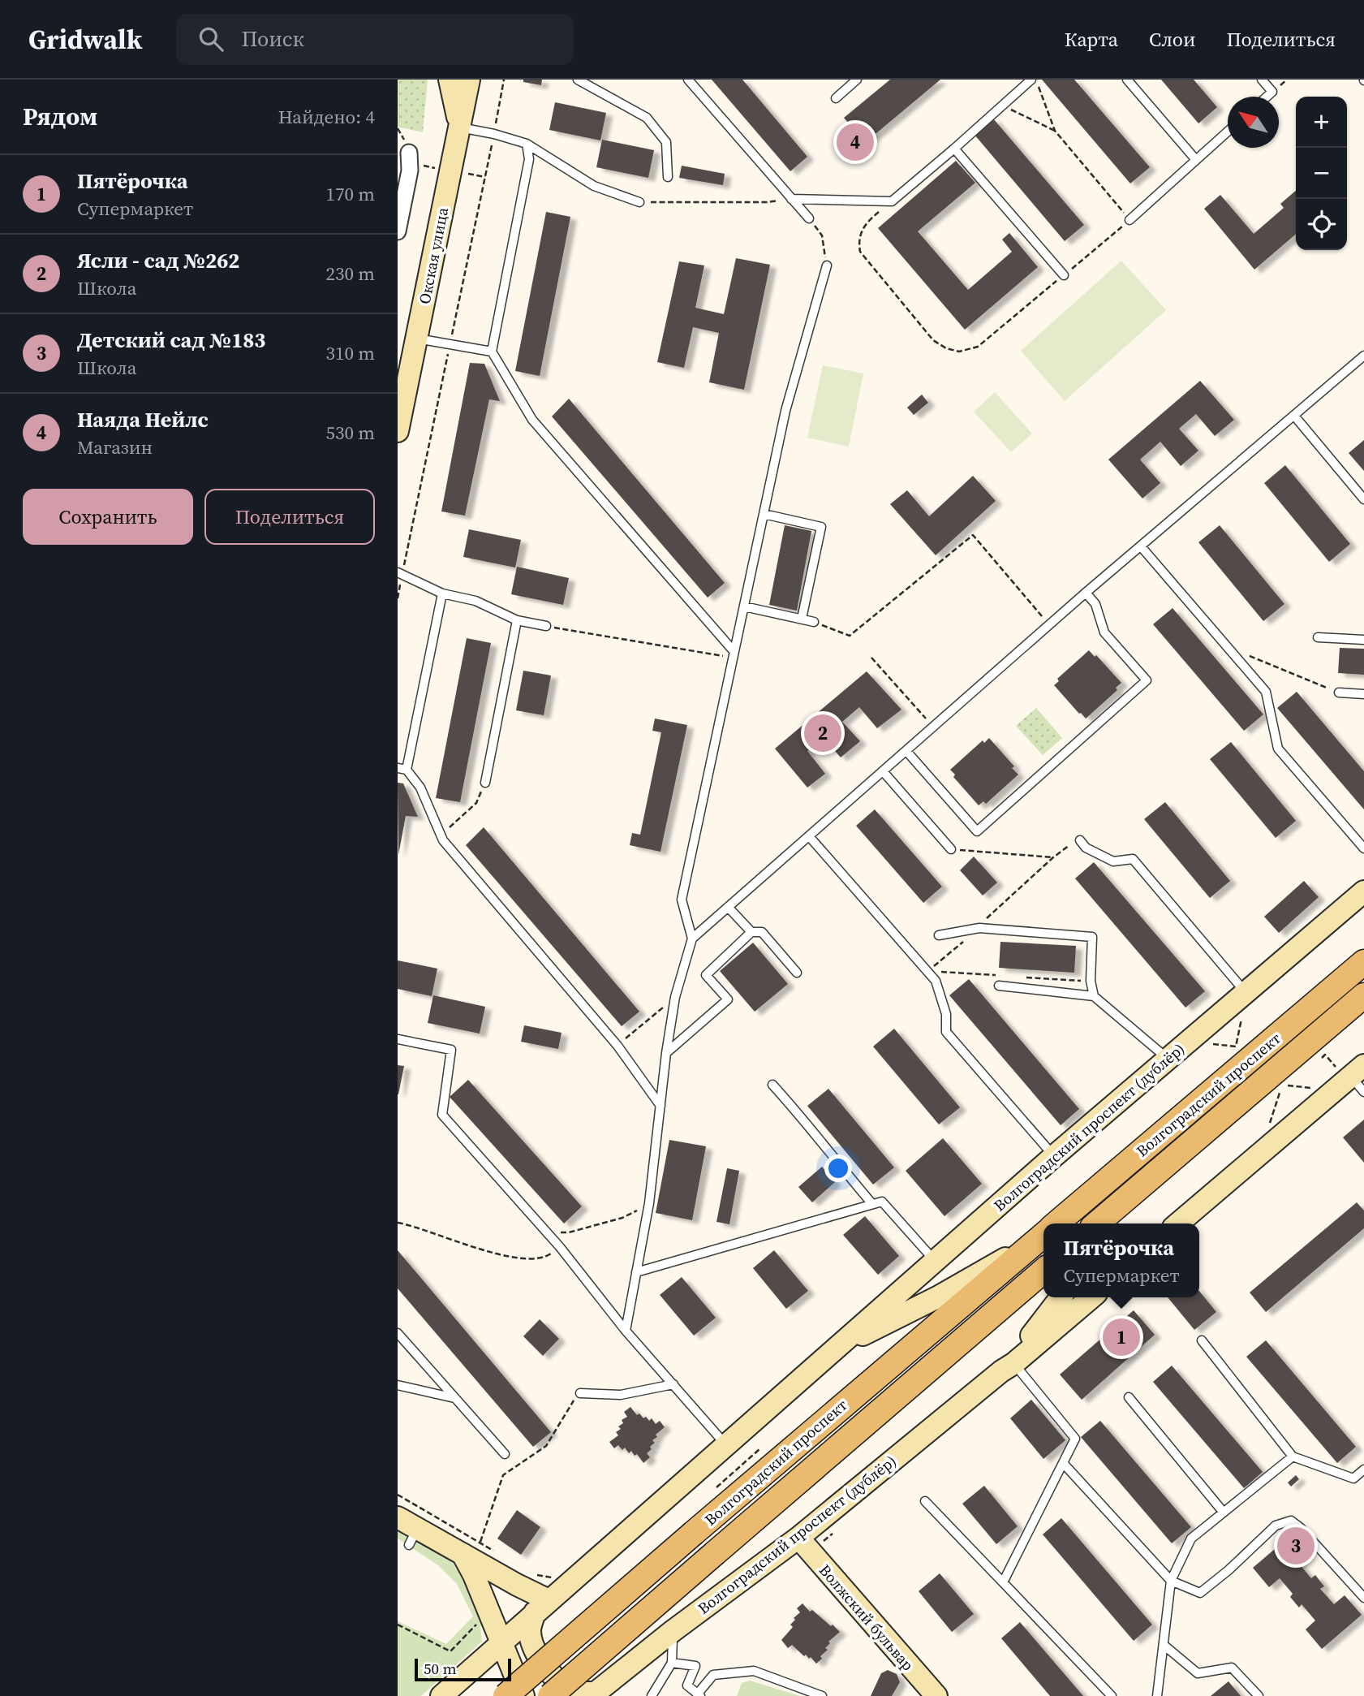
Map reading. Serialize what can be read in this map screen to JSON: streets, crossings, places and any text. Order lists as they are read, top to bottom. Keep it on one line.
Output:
{"streets":{"main road":["Окская улица","Волгоградский проспект","Волгоградский проспект (дублёр)","Волжский бульвар"]},"crossings":[["Волгоградский проспект (дублёр)","Волжский бульвар"]],"scale_bar":"50 m","north":"top left","page":{"header":"Gridwalk","search":"Поиск","nav":["Карта","Слои","Поделиться"],"heading":["Рядом","Найдено: 4"],"map_buttons":["+","−"],"pins":["4","2","1","3"],"list":[{"mark":"1","name":"Пятёрочка","note":"Супермаркет","value":"170 m"},{"mark":"2","name":"Ясли - сад №262","note":"Школа","value":"230 m"},{"mark":"3","name":"Детский сад №183","note":"Школа","value":"310 m"},{"mark":"4","name":"Наяда Нейлс","note":"Магазин","value":"530 m"}],"buttons":["Сохранить","Поделиться"],"popup":["Пятёрочка","Супермаркет"],"scale":"50 m"}}
